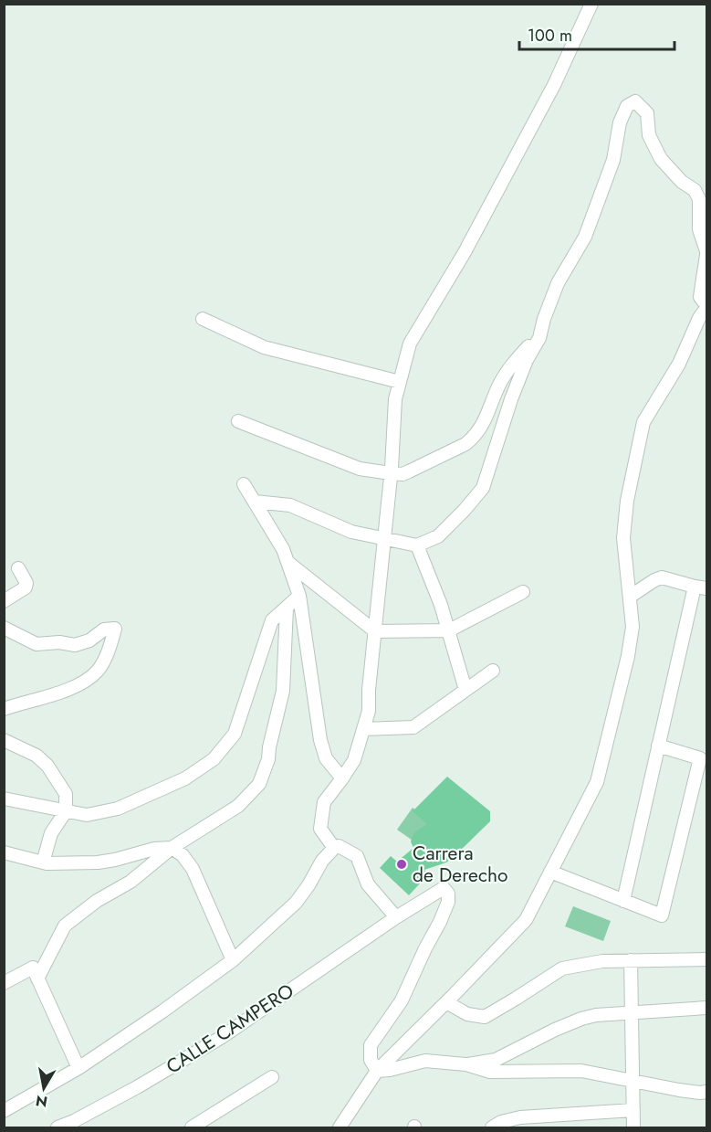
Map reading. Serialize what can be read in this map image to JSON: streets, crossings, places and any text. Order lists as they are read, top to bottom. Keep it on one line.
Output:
{"streets":{"street":["CALLE CAMPERO"]},"places":["Carrera de Derecho"],"scale_bar":"100 m","north":"bottom"}
